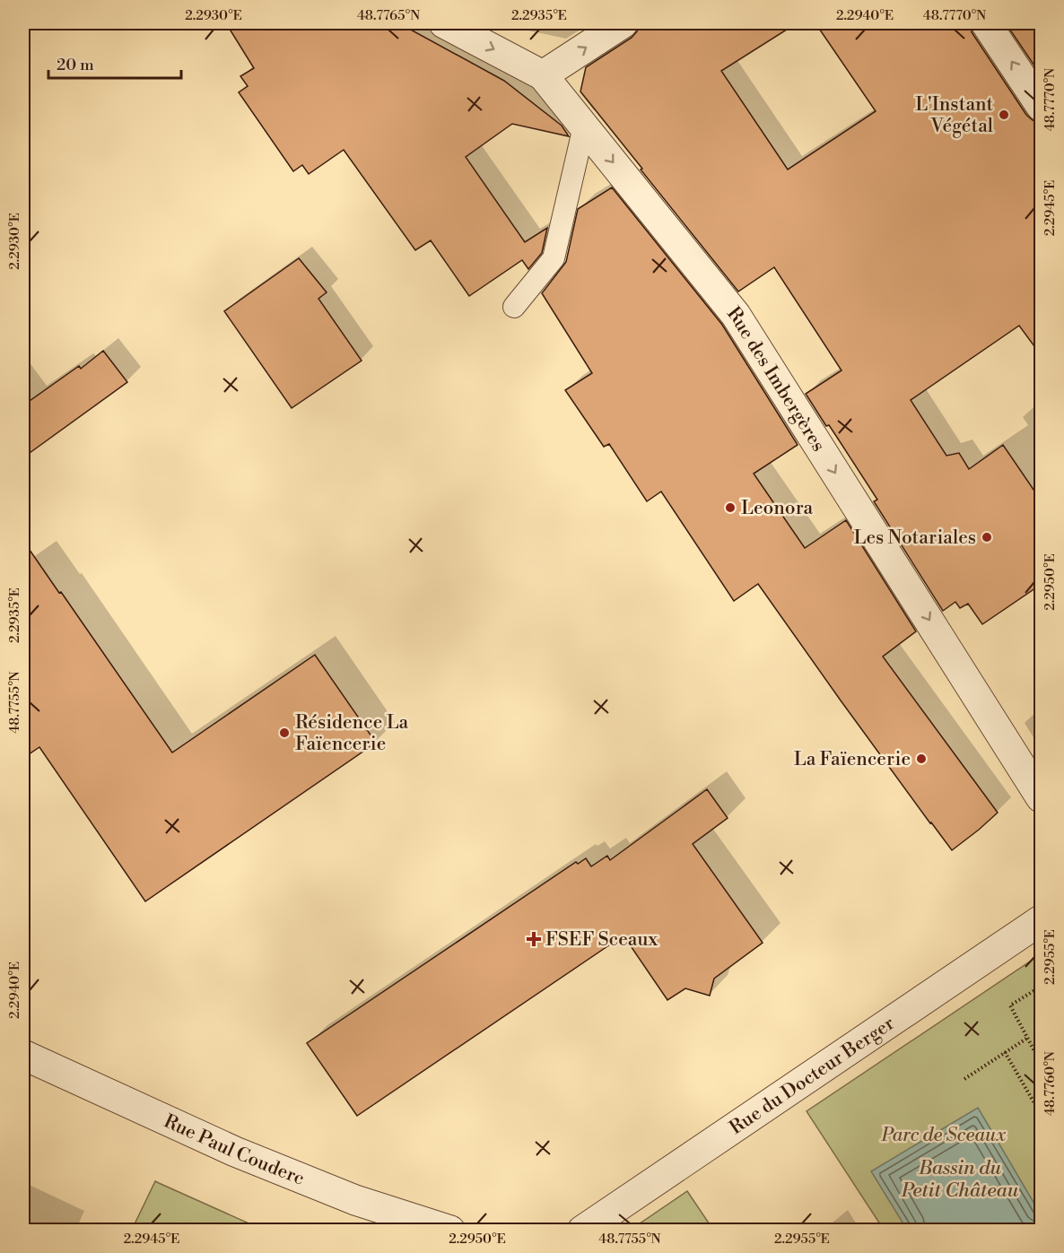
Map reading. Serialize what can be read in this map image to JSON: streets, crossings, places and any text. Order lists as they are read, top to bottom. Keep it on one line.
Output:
{"streets":{"street":["Rue des Imbergères","Rue du Docteur Berger","Rue Paul Couderc"]},"one_way":["Rue des Imbergères"],"water":["Bassin du Petit Château"],"parks":["Parc de Sceaux"],"places":{"other":["L'Instant Végétal","Leonora","Les Notariales","Résidence La Faïencerie","La Faïencerie"],"health":["FSEF Sceaux"]},"scale_bar":"20 m","coordinates":["2.2930°E","48.7765°N","2.2935°E","2.2940°E","48.7770°N","2.2945°E","2.2950°E","48.7755°N","2.2955°E","48.7760°N"]}
